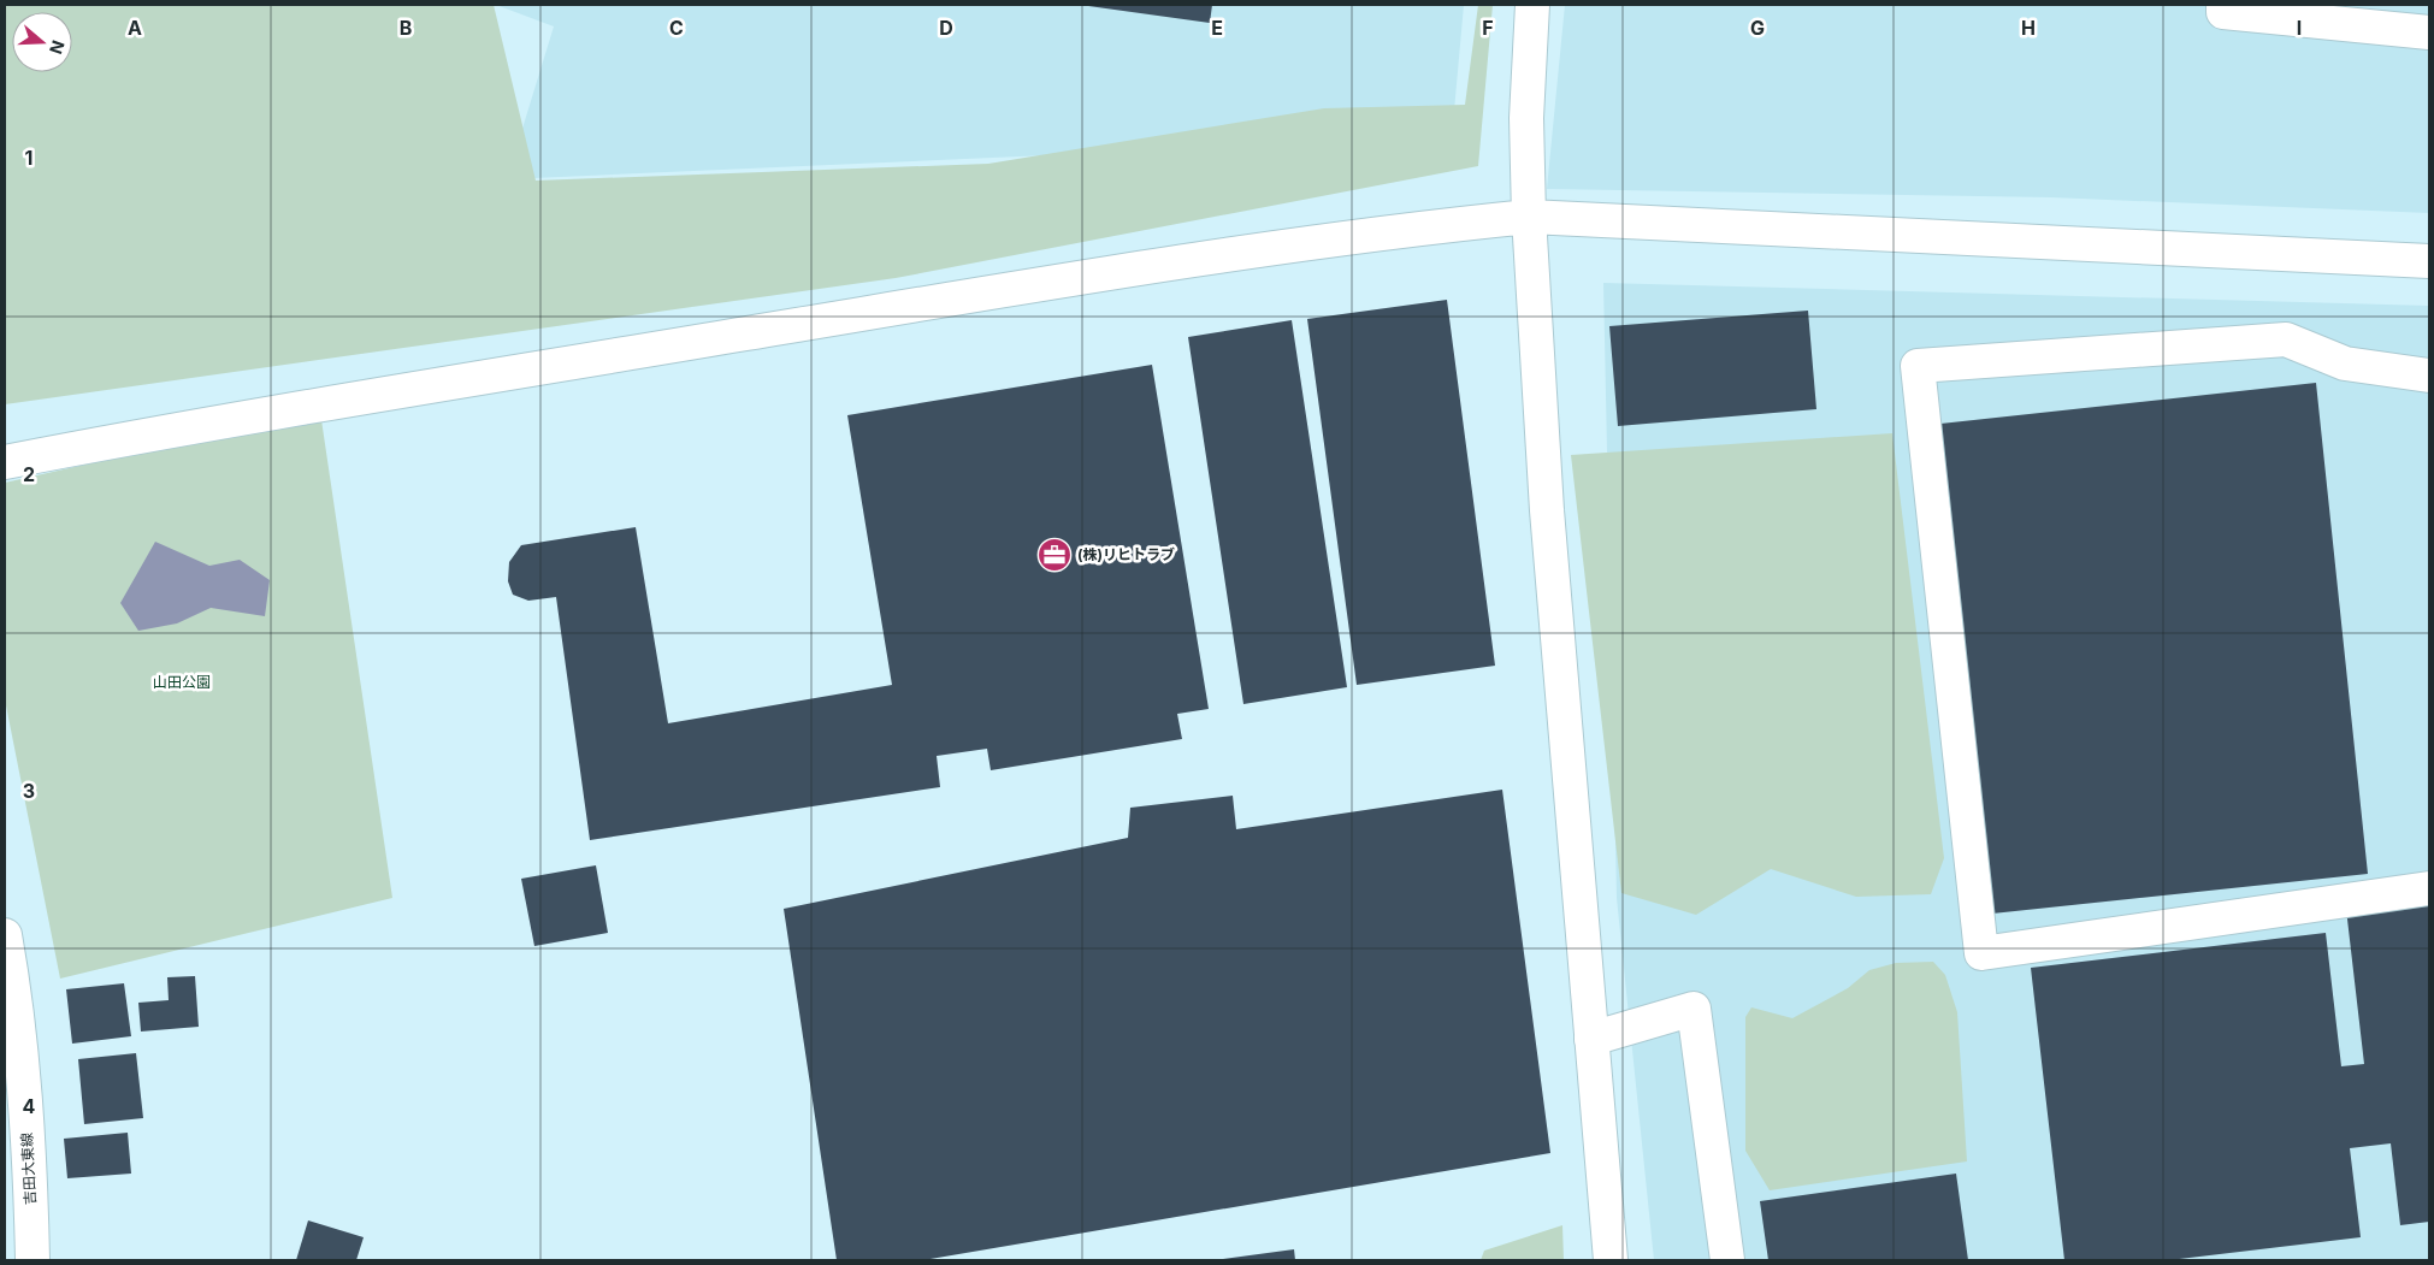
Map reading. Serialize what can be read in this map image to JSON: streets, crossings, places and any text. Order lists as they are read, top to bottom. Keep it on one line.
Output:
{"streets":{"street":["吉田大東線"]},"parks":["山田公園"],"places":{"office":["(株)リヒトラブ"]},"north":"right","grid":{"columns":["A","B","C","D","E","F","G","H","I"],"rows":["1","2","3","4"]}}
